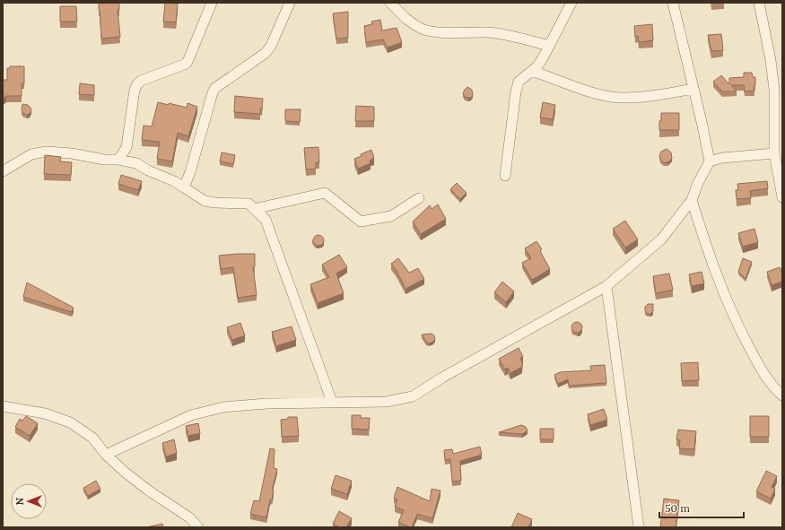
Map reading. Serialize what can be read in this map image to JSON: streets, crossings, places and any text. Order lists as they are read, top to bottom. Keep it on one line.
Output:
{"scale_bar":"50 m","north":"left"}
